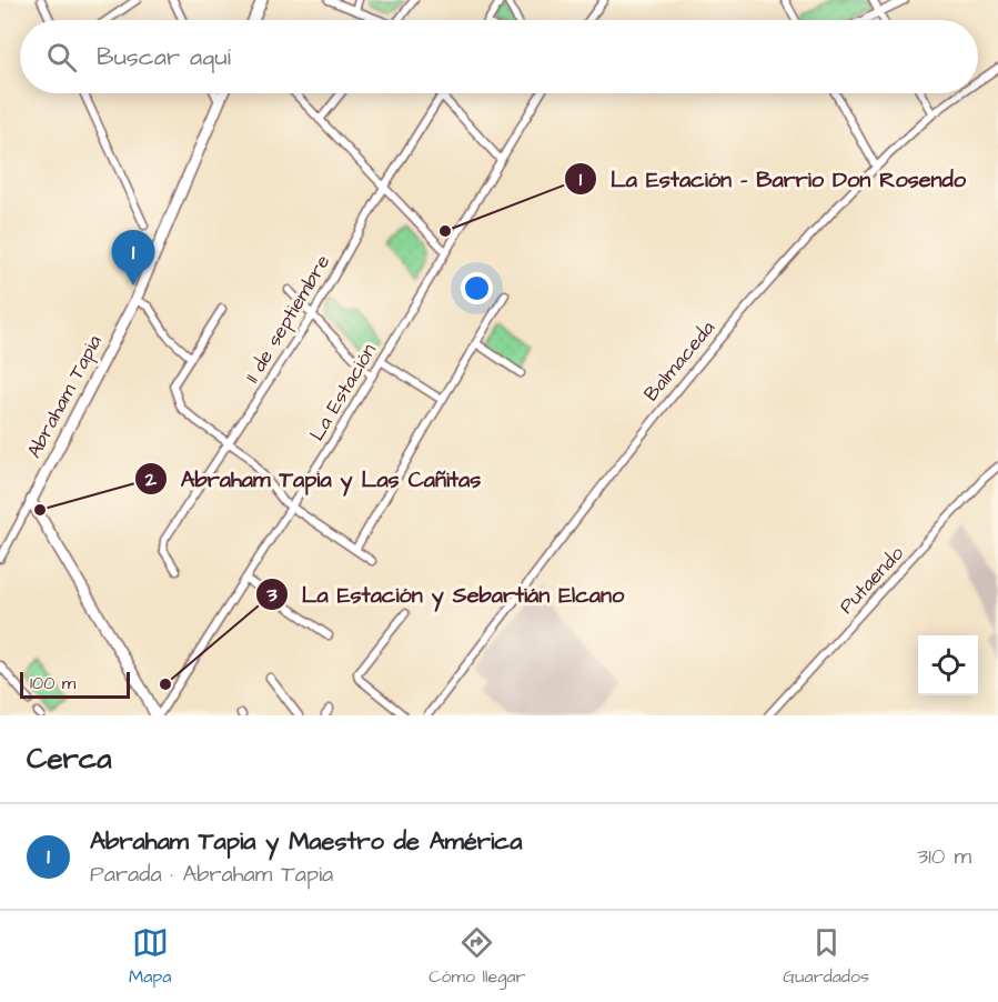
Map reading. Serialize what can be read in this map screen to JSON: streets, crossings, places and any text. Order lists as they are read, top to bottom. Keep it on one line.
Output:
{"streets":{"street":["11 de septiembre","Balmaceda","La Estación","Abraham Tapia","Putaendo"]},"places":["La Estación - Barrio Don Rosendo","Abraham Tapia y Las Cañitas","La Estación y Sebartián Elcano"],"scale_bar":"100 m","page":{"search":"Buscar aquí","pins":"1","scale":"100 m","heading":"Cerca","list":[{"mark":"1","name":"Abraham Tapia y Maestro de América","note":"Parada · Abraham Tapia","value":"310 m"}],"nav":["Mapa","Cómo llegar","Guardados"]}}
